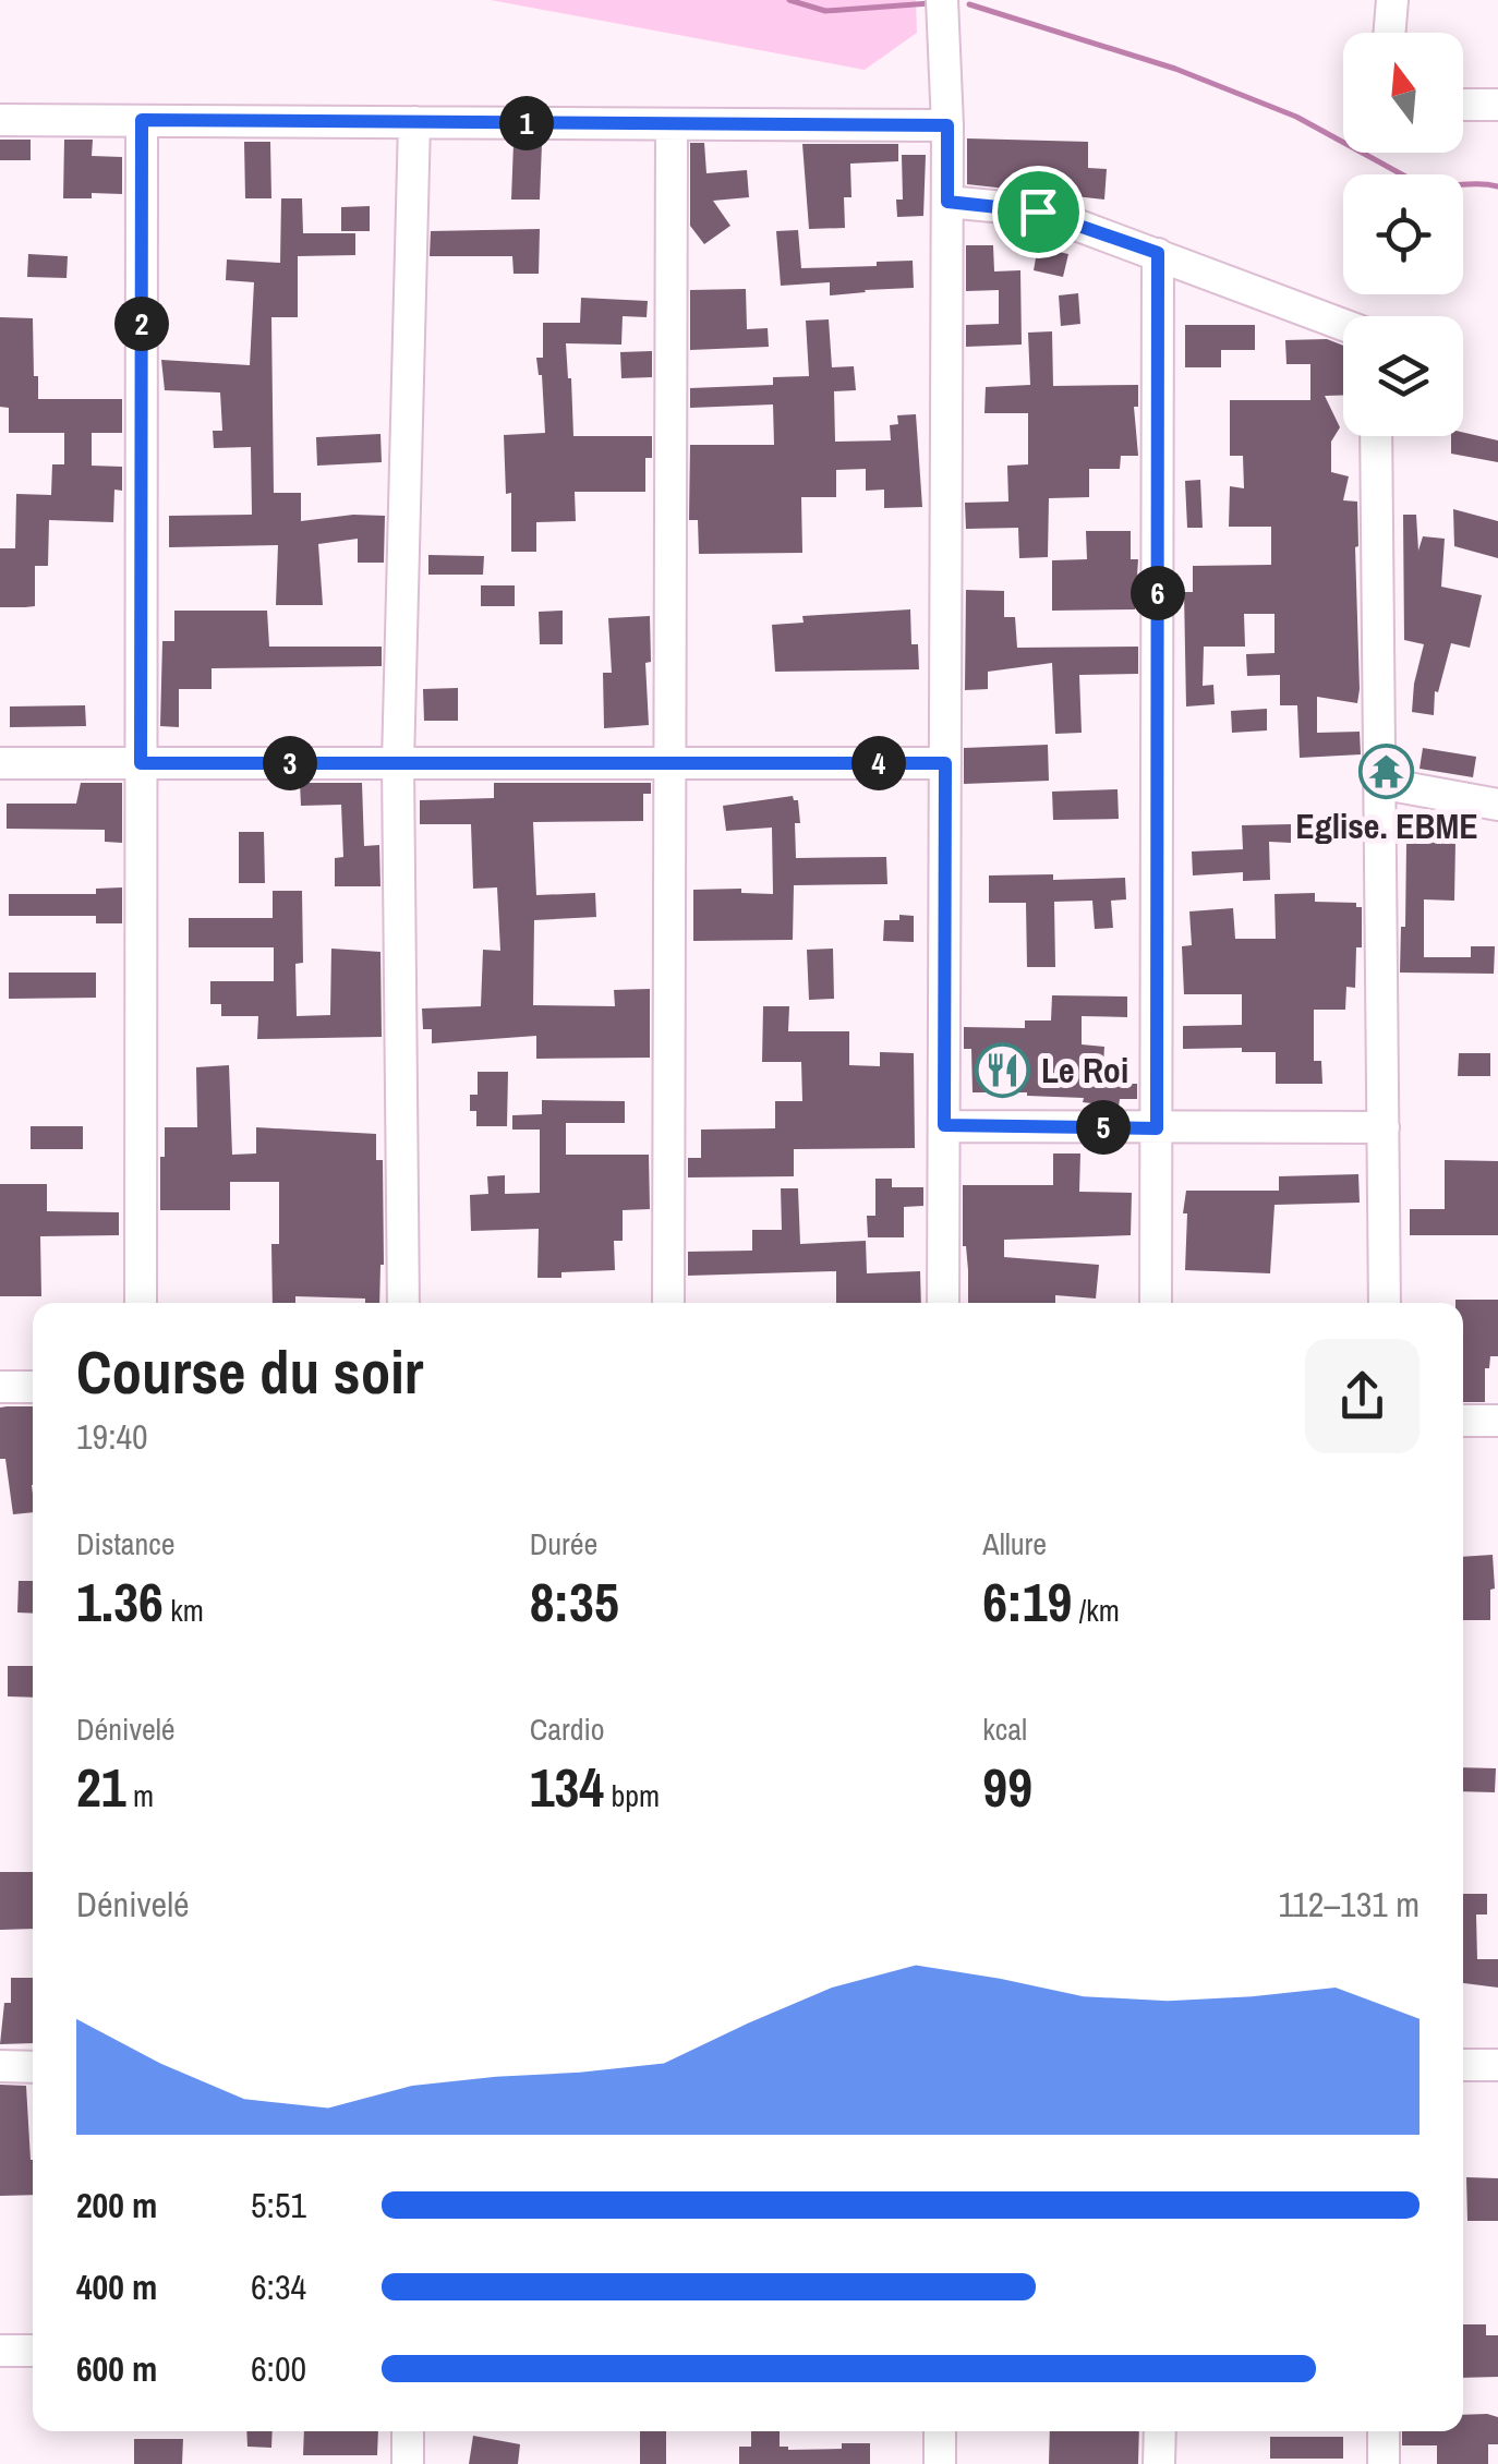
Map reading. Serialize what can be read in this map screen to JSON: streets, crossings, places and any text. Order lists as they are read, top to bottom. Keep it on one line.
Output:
{"places":{"temple":["Eglise. EBME"],"restaurant":["Le Roi"]},"north":"top","page":{"pins":["1","2","6","3","4","5"],"heading":["Course du soir","19:40"],"stats":[["Distance","1.36 km"],["Durée","8:35"],["Allure","6:19 /km"],["Dénivelé","21 m"],["Cardio","134 bpm"],["kcal","99"]],"chart":["Dénivelé","112–131 m"],"list":[{"name":"200 m","note":"5:51"},{"name":"400 m","note":"6:34"},{"name":"600 m","note":"6:00"}]}}
